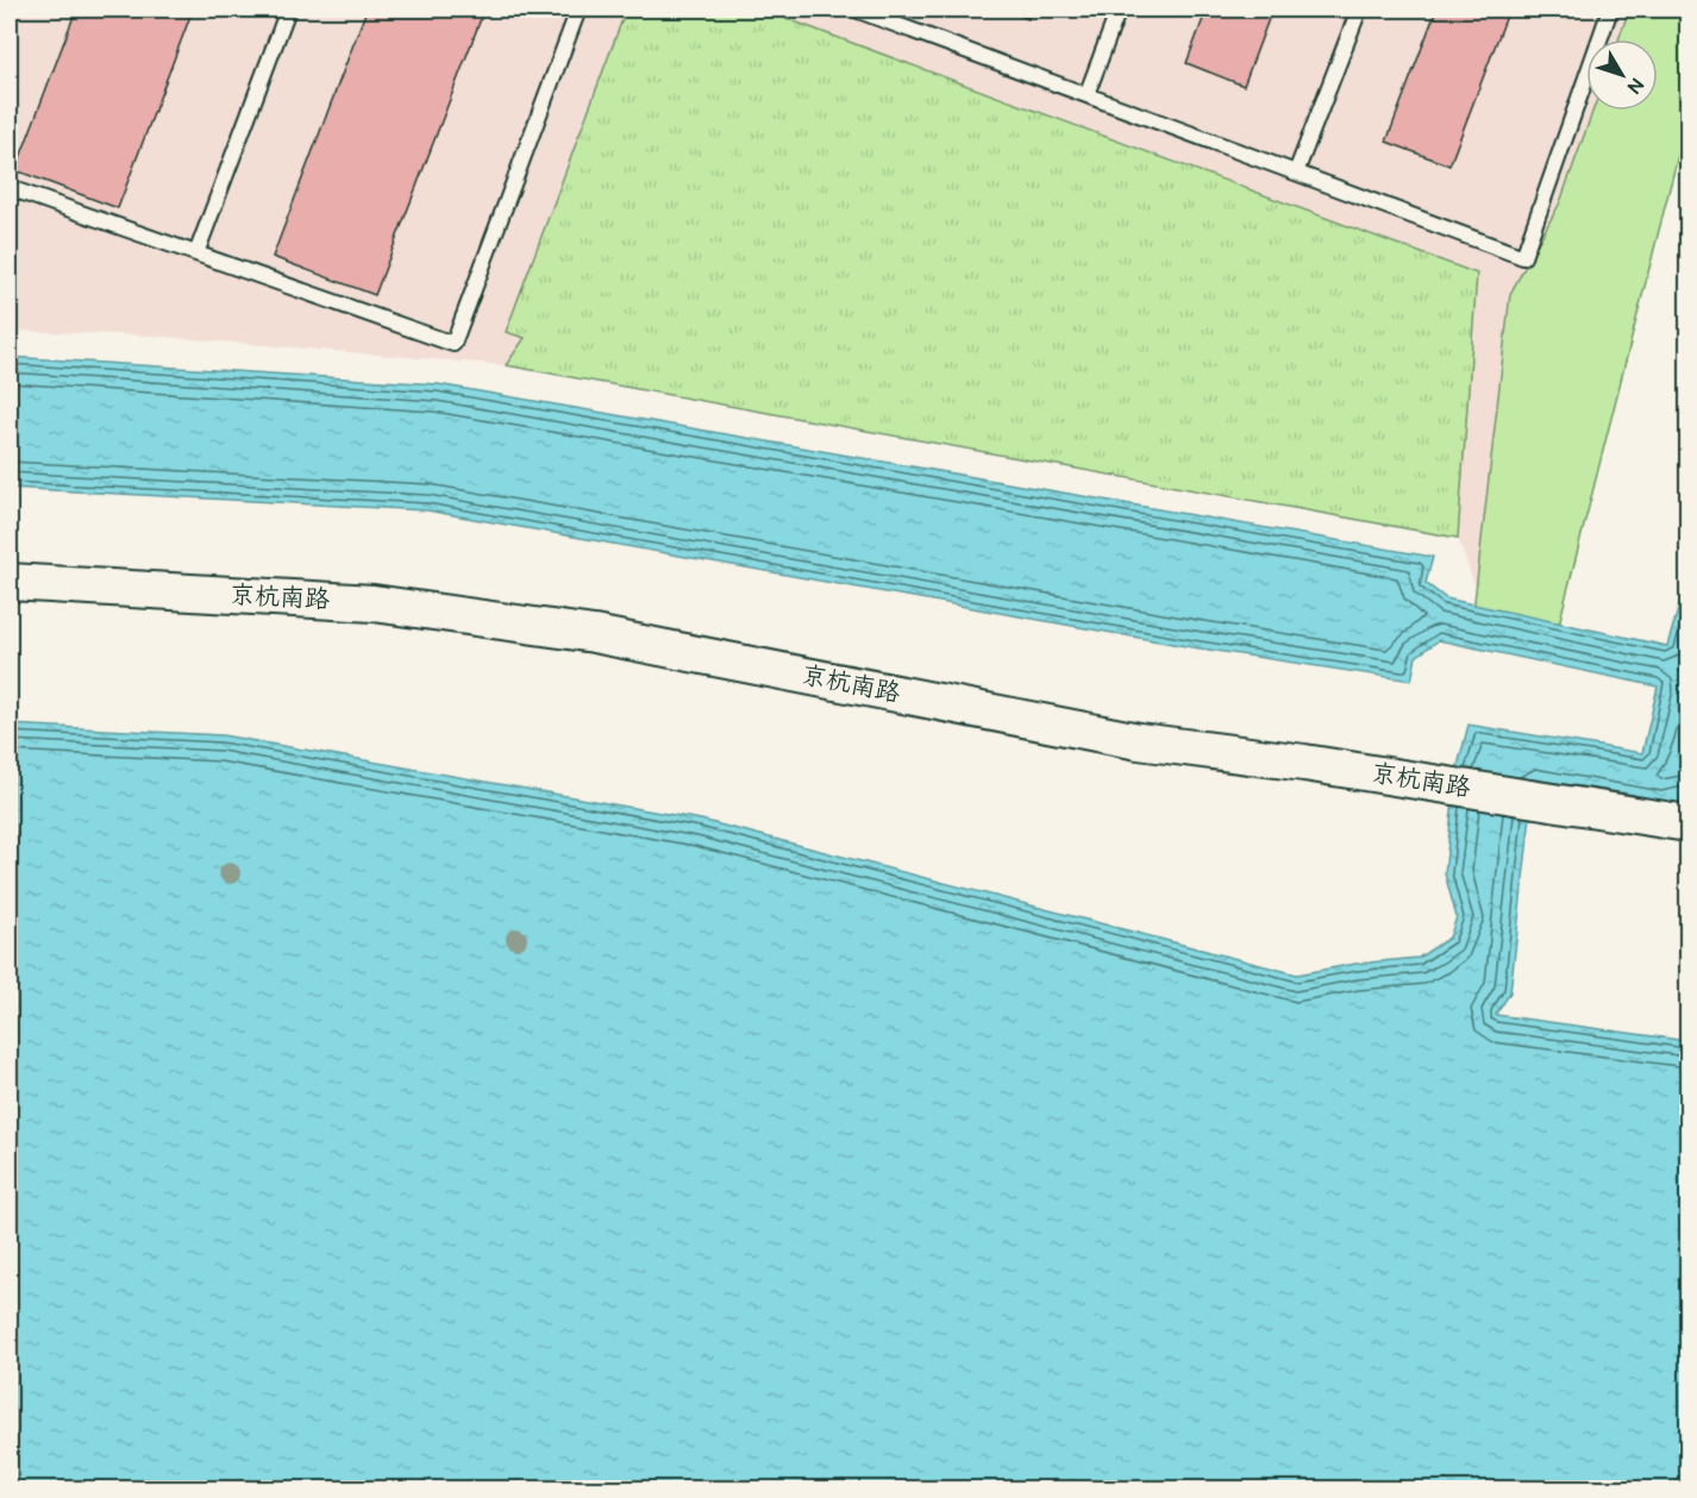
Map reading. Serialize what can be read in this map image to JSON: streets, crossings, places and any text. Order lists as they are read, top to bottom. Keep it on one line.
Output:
{"streets":{"street":["京杭南路"]},"north":"bottom right"}
